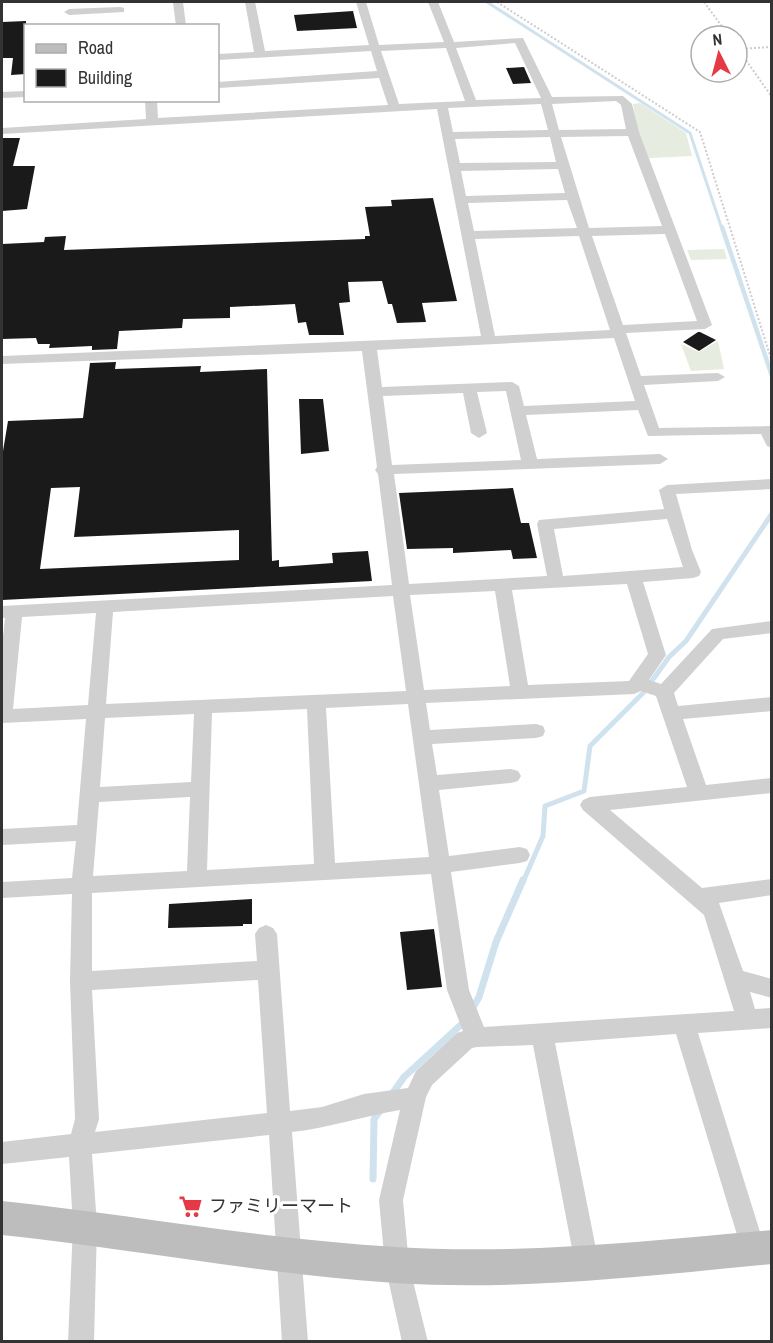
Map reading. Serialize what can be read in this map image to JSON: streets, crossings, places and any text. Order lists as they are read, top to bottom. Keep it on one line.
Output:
{"places":{"supermarket":["ファミリーマート"]},"legend":["Road","Building"],"north":"top"}
